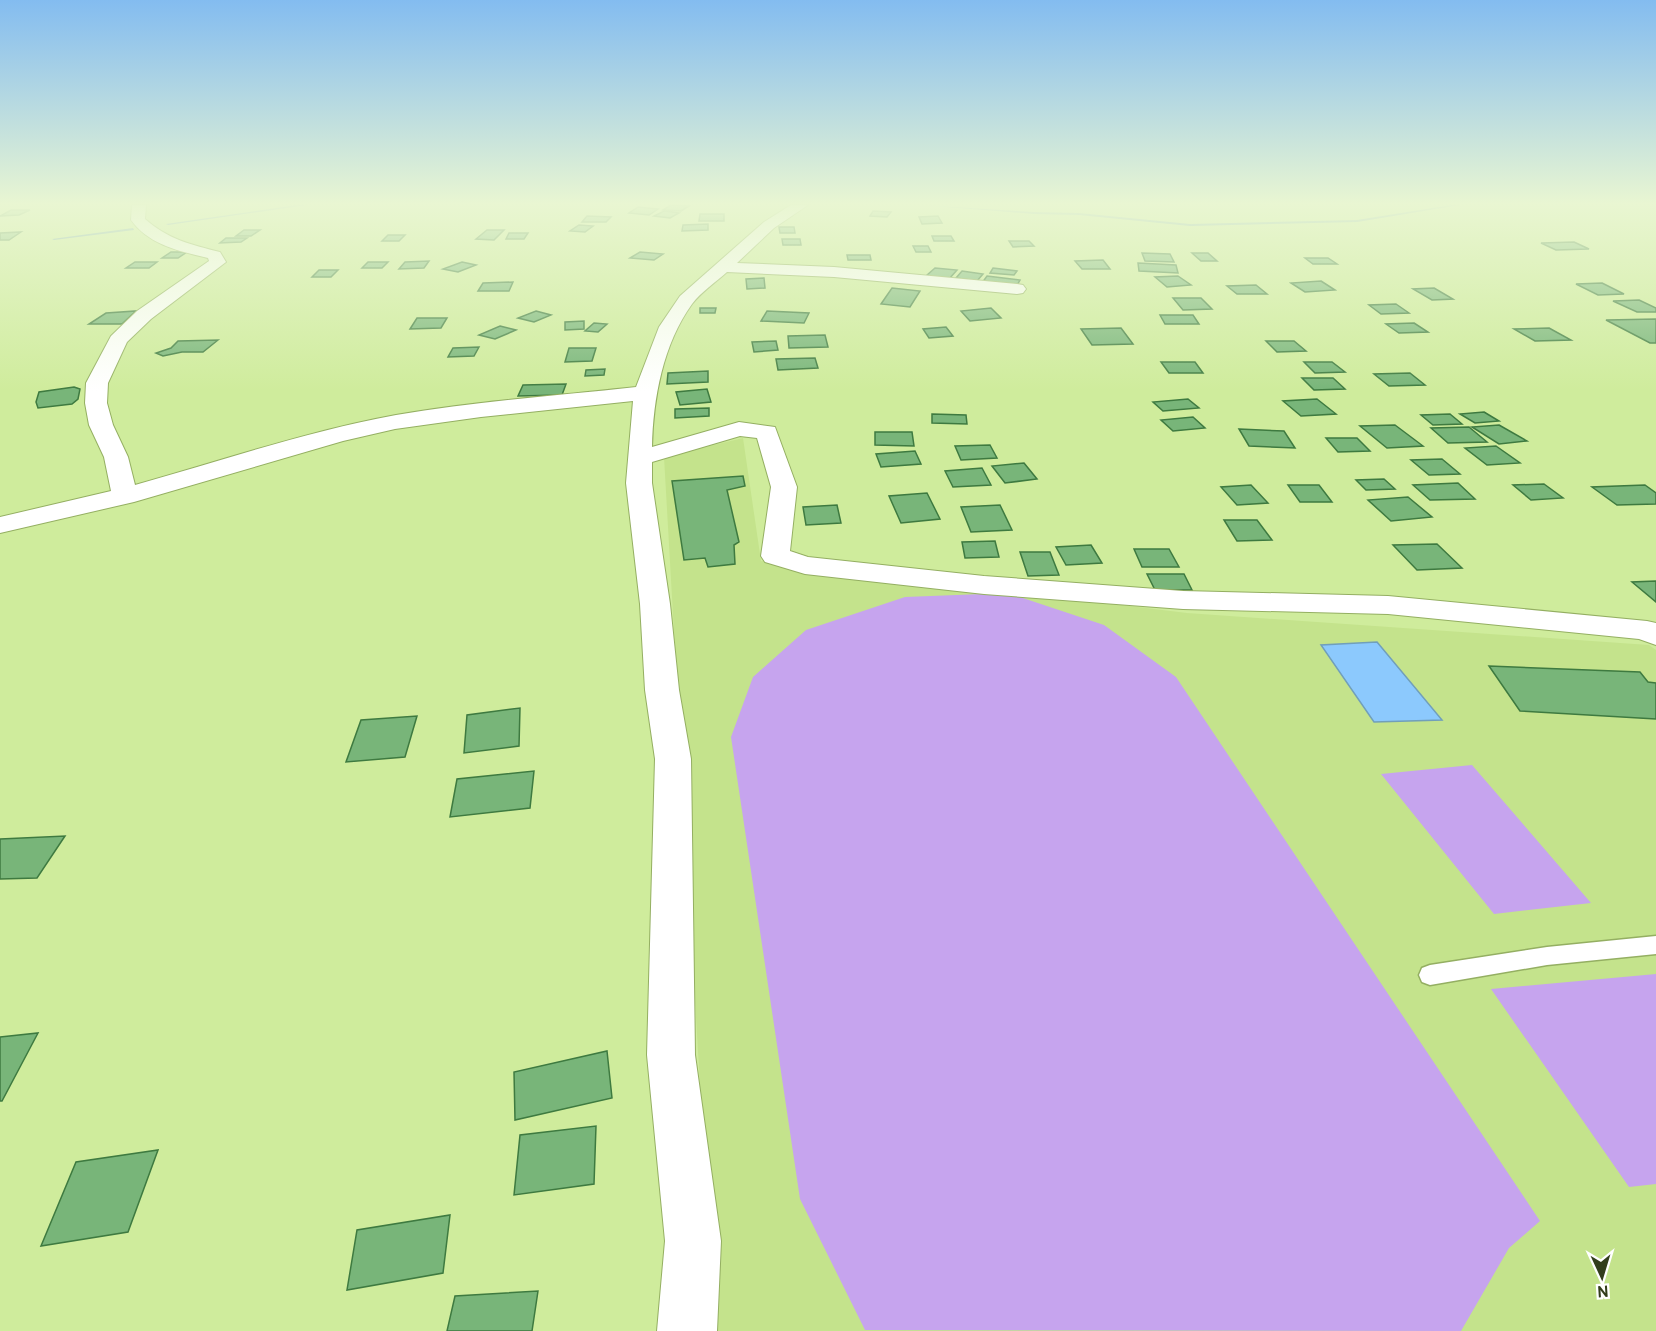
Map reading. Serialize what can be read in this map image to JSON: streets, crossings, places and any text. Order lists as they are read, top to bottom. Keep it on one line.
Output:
{"north":"bottom"}
